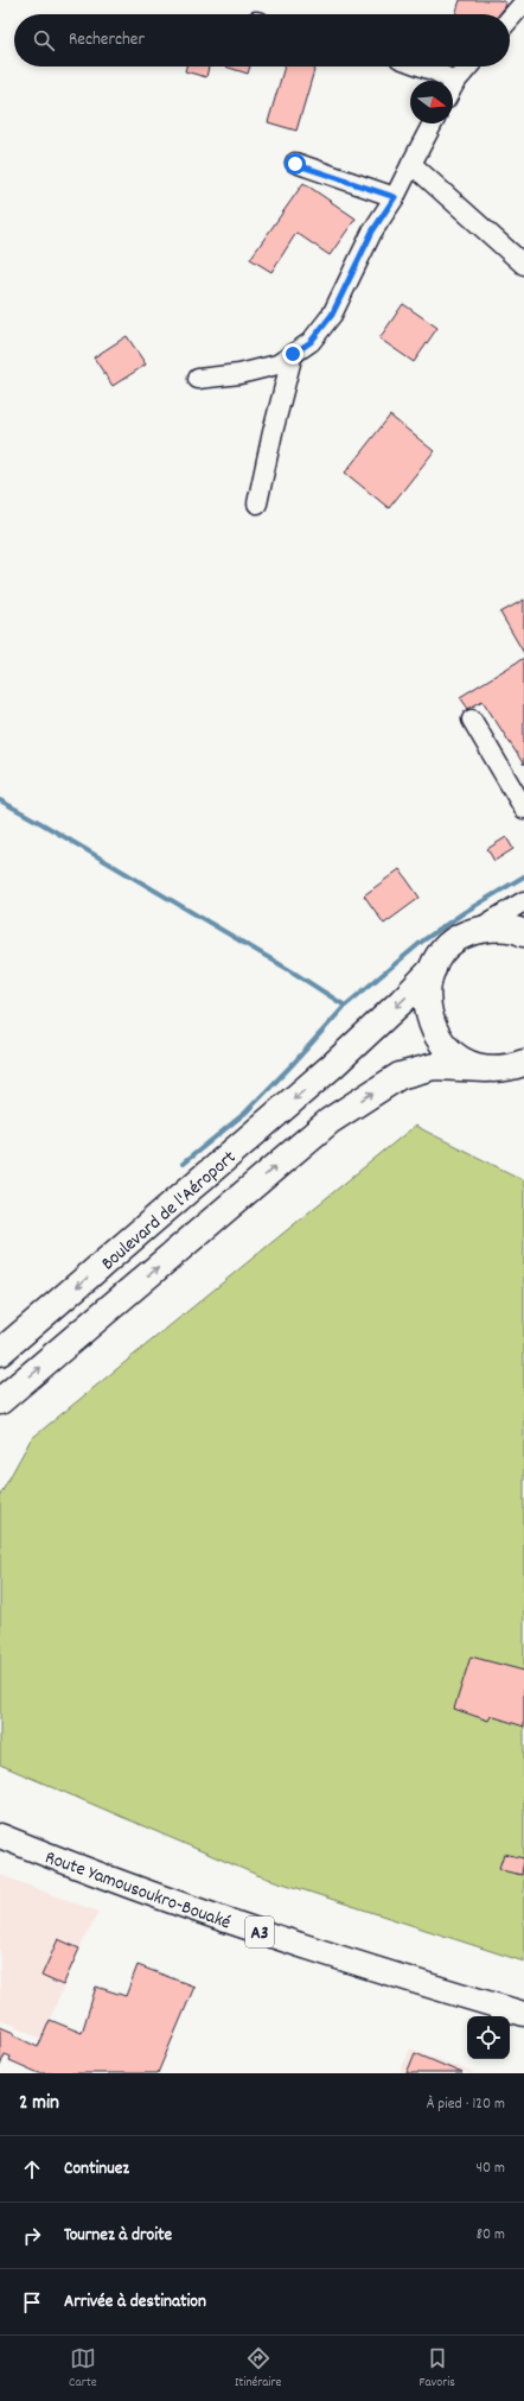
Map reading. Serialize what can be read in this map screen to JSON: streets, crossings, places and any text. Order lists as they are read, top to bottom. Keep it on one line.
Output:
{"streets":{"highway":["Boulevard de l'Aéroport"],"main road":["Route Yamousoukro-Bouaké","A3"]},"north":"right","page":{"search":"Rechercher","heading":["2 min","À pied · 120 m"],"list":[["Continuez","40 m"],["Tournez à droite","80 m"],"Arrivée à destination"],"nav":["Carte","Itinéraire","Favoris"]}}
